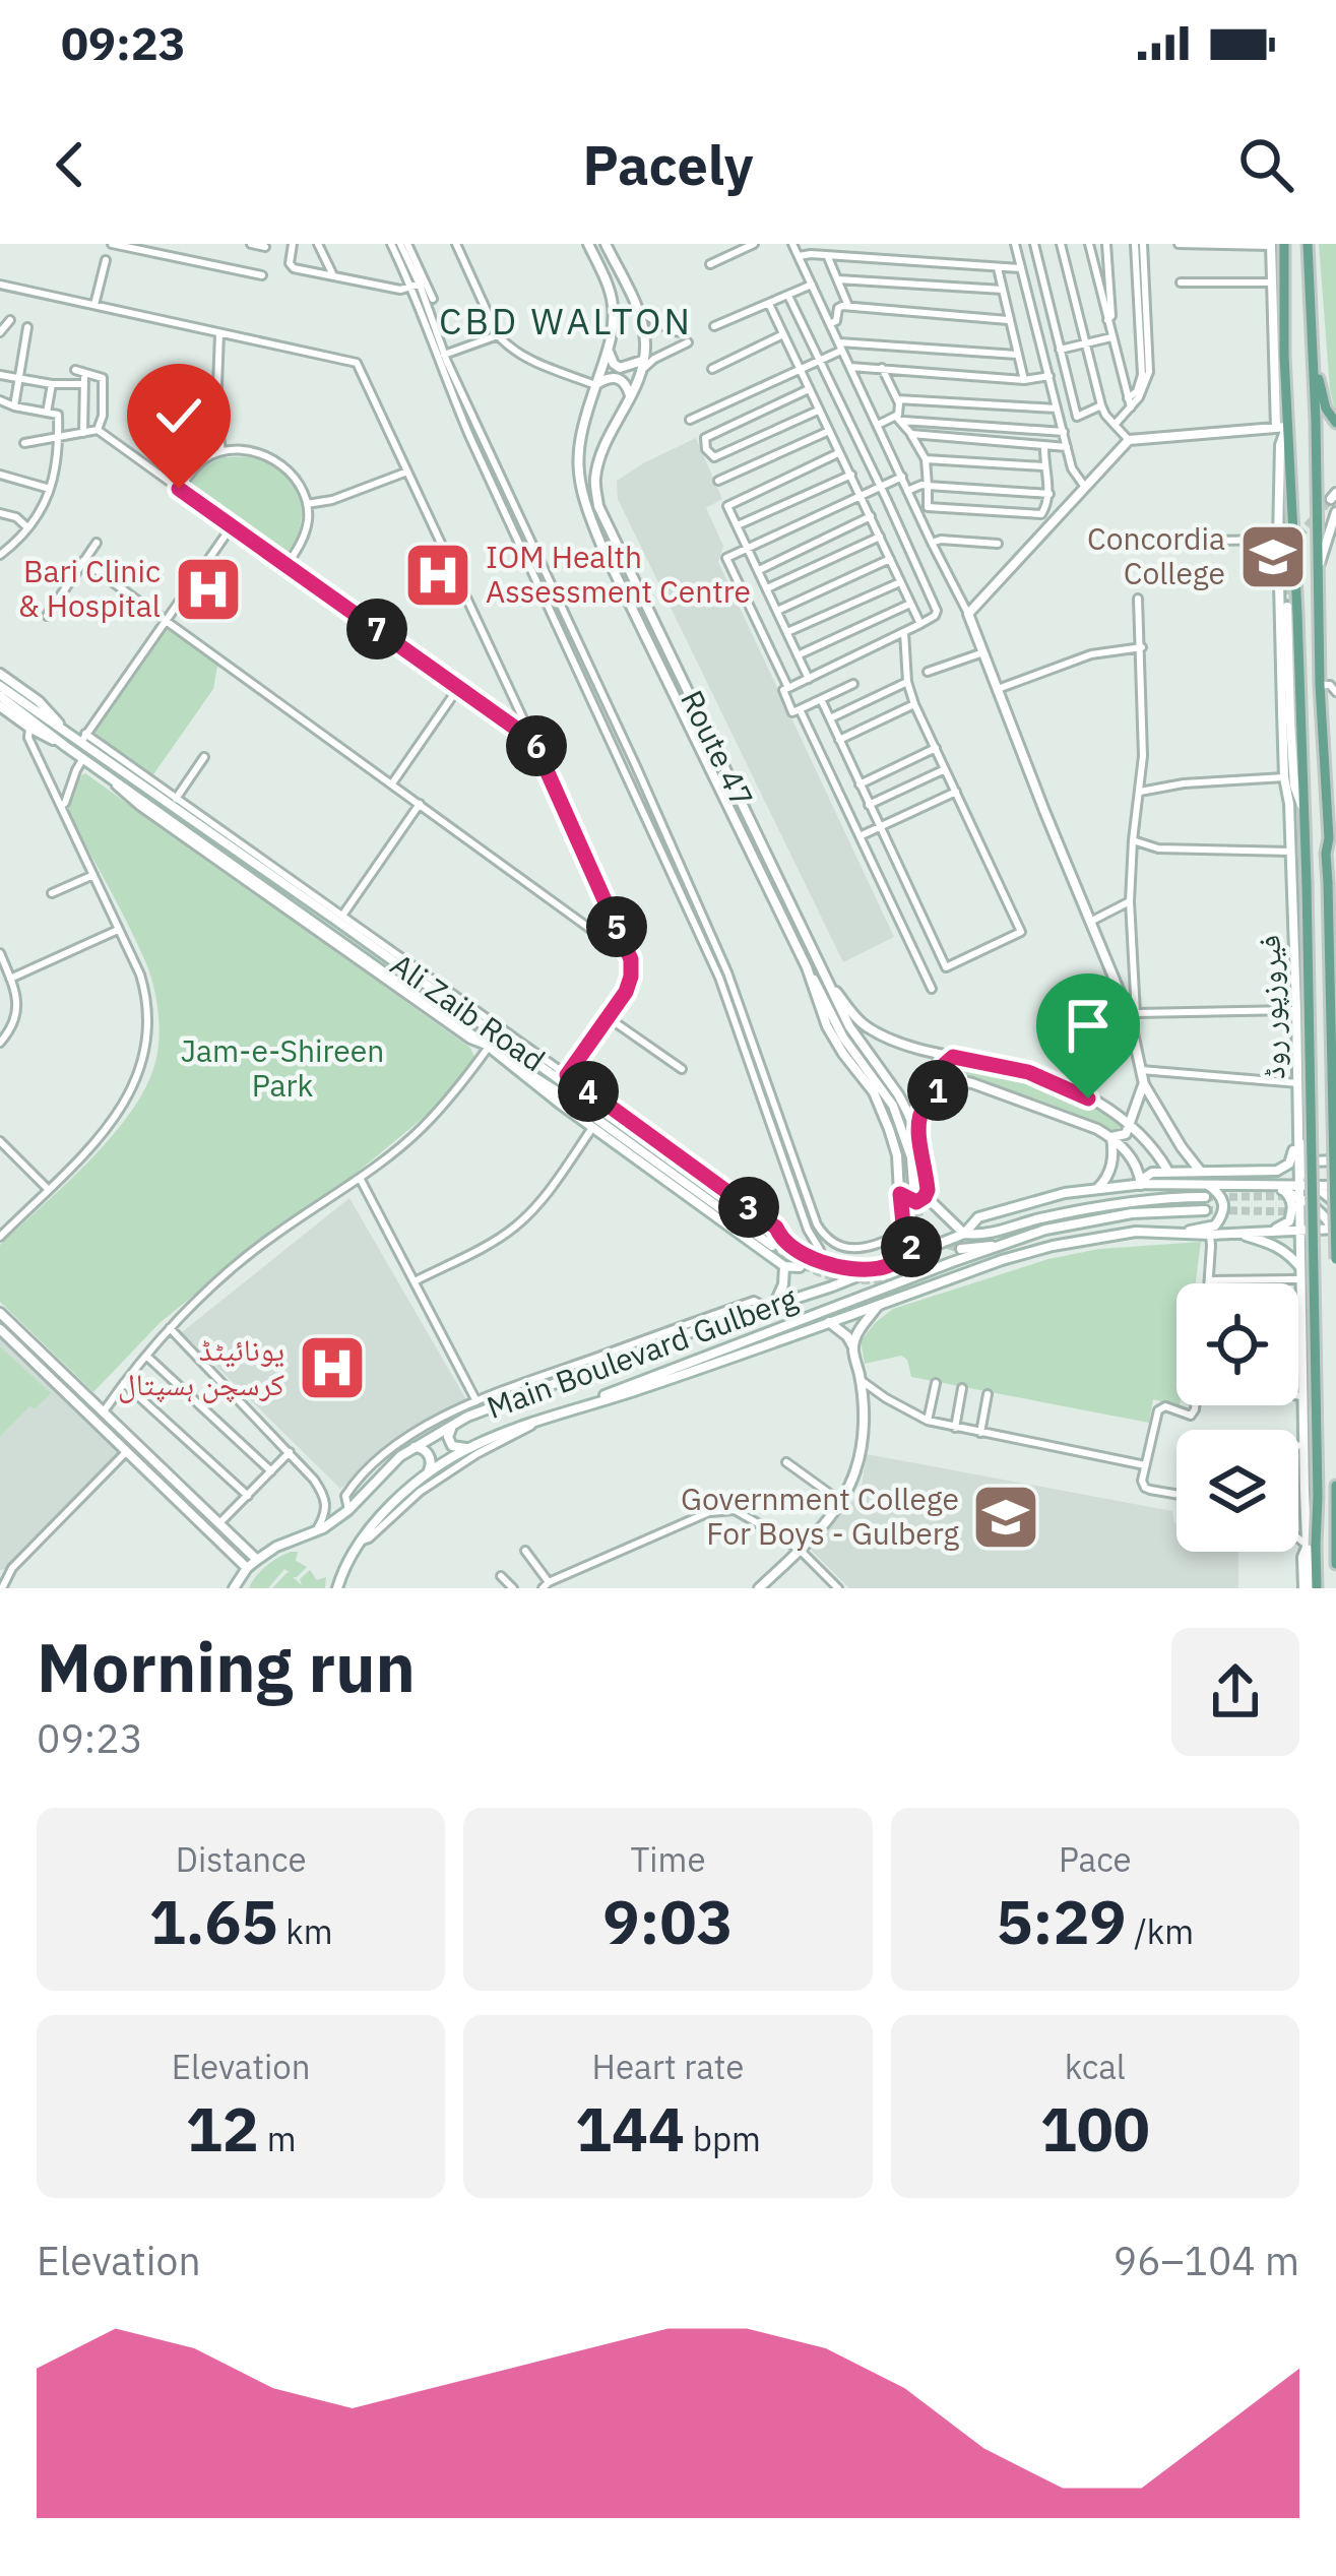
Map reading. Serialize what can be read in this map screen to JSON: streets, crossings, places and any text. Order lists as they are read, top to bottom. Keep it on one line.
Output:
{"streets":{"main road":["Route 47","فیروزپور روڈ","Ali Zaib Road","Main Boulevard Gulberg"]},"crossings":[["Route 47","Main Boulevard Gulberg"],["فیروزپور روڈ","Main Boulevard Gulberg"],["Ali Zaib Road","Main Boulevard Gulberg"]],"districts":["CBD WALTON"],"parks":["Jam-e-Shireen Park"],"places":{"school or university":["Concordia College","Government College For Boys - Gulberg"],"hospital":["IOM Health Assessment Centre","Bari Clinic & Hospital","یونائیٹڈ کرسچن ہسپتال"]},"page":{"status":"09:23","header":"Pacely","pins":["7","6","5","1","4","3","2"],"heading":["Morning run","09:23"],"stats":[["Distance","1.65 km"],["Time","9:03"],["Pace","5:29 /km"],["Elevation","12 m"],["Heart rate","144 bpm"],["kcal","100"]],"chart":["Elevation","96–104 m"]}}
